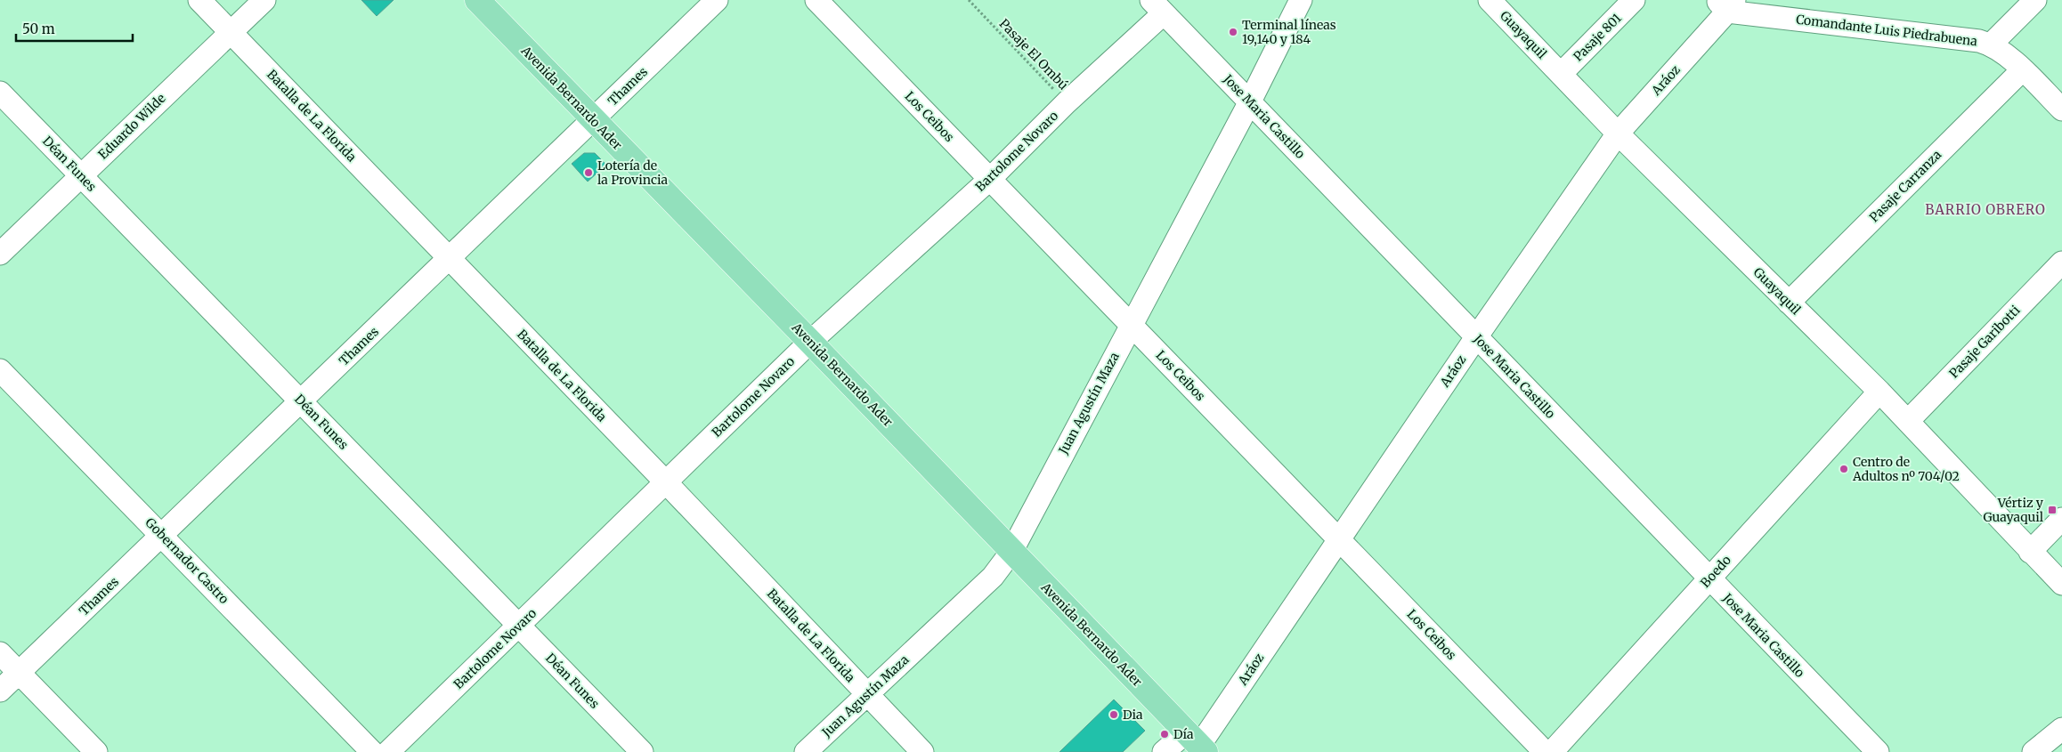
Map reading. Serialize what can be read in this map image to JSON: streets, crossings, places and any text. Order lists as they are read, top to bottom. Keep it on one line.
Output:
{"streets":{"main road":["Avenida Bernardo Ader"],"street":["Comandante Luis Piedrabuena","Guayaquil","Pasaje 801","Aráoz","Thames","Batalla de La Florida","Los Ceibos","Jose Maria Castillo","Eduardo Wilde","Bartolome Novaro","Déan Funes","Pasaje Carranza","Pasaje Garibotti","Juan Agustín Maza","Gobernador Castro","Boedo"],"path":["Pasaje El Ombú"]},"crossings":[["Comandante Luis Piedrabuena","Aráoz"],["Comandante Luis Piedrabuena","Pasaje Carranza"],["Guayaquil","Pasaje 801"],["Guayaquil","Aráoz"],["Guayaquil","Pasaje Carranza"],["Guayaquil","Pasaje Garibotti"],["Guayaquil","Boedo"],["Pasaje El Ombú","Bartolome Novaro"],["Aráoz","Avenida Bernardo Ader"],["Aráoz","Los Ceibos"],["Aráoz","Jose Maria Castillo"],["Thames","Avenida Bernardo Ader"],["Thames","Batalla de La Florida"],["Thames","Déan Funes"],["Thames","Gobernador Castro"],["Avenida Bernardo Ader","Bartolome Novaro"],["Avenida Bernardo Ader","Juan Agustín Maza"],["Batalla de La Florida","Eduardo Wilde"],["Batalla de La Florida","Bartolome Novaro"],["Batalla de La Florida","Juan Agustín Maza"],["Los Ceibos","Bartolome Novaro"],["Los Ceibos","Juan Agustín Maza"],["Jose Maria Castillo","Bartolome Novaro"],["Jose Maria Castillo","Juan Agustín Maza"],["Jose Maria Castillo","Boedo"],["Eduardo Wilde","Déan Funes"],["Bartolome Novaro","Déan Funes"]],"districts":["BARRIO OBRERO"],"places":{"other":["Terminal líneas 19,140 y 184","Lotería de la Provincia","Centro de Adultos nº 704/02","Dia","Día"],"transit":["Vértiz y Guayaquil"]},"scale_bar":"50 m"}
